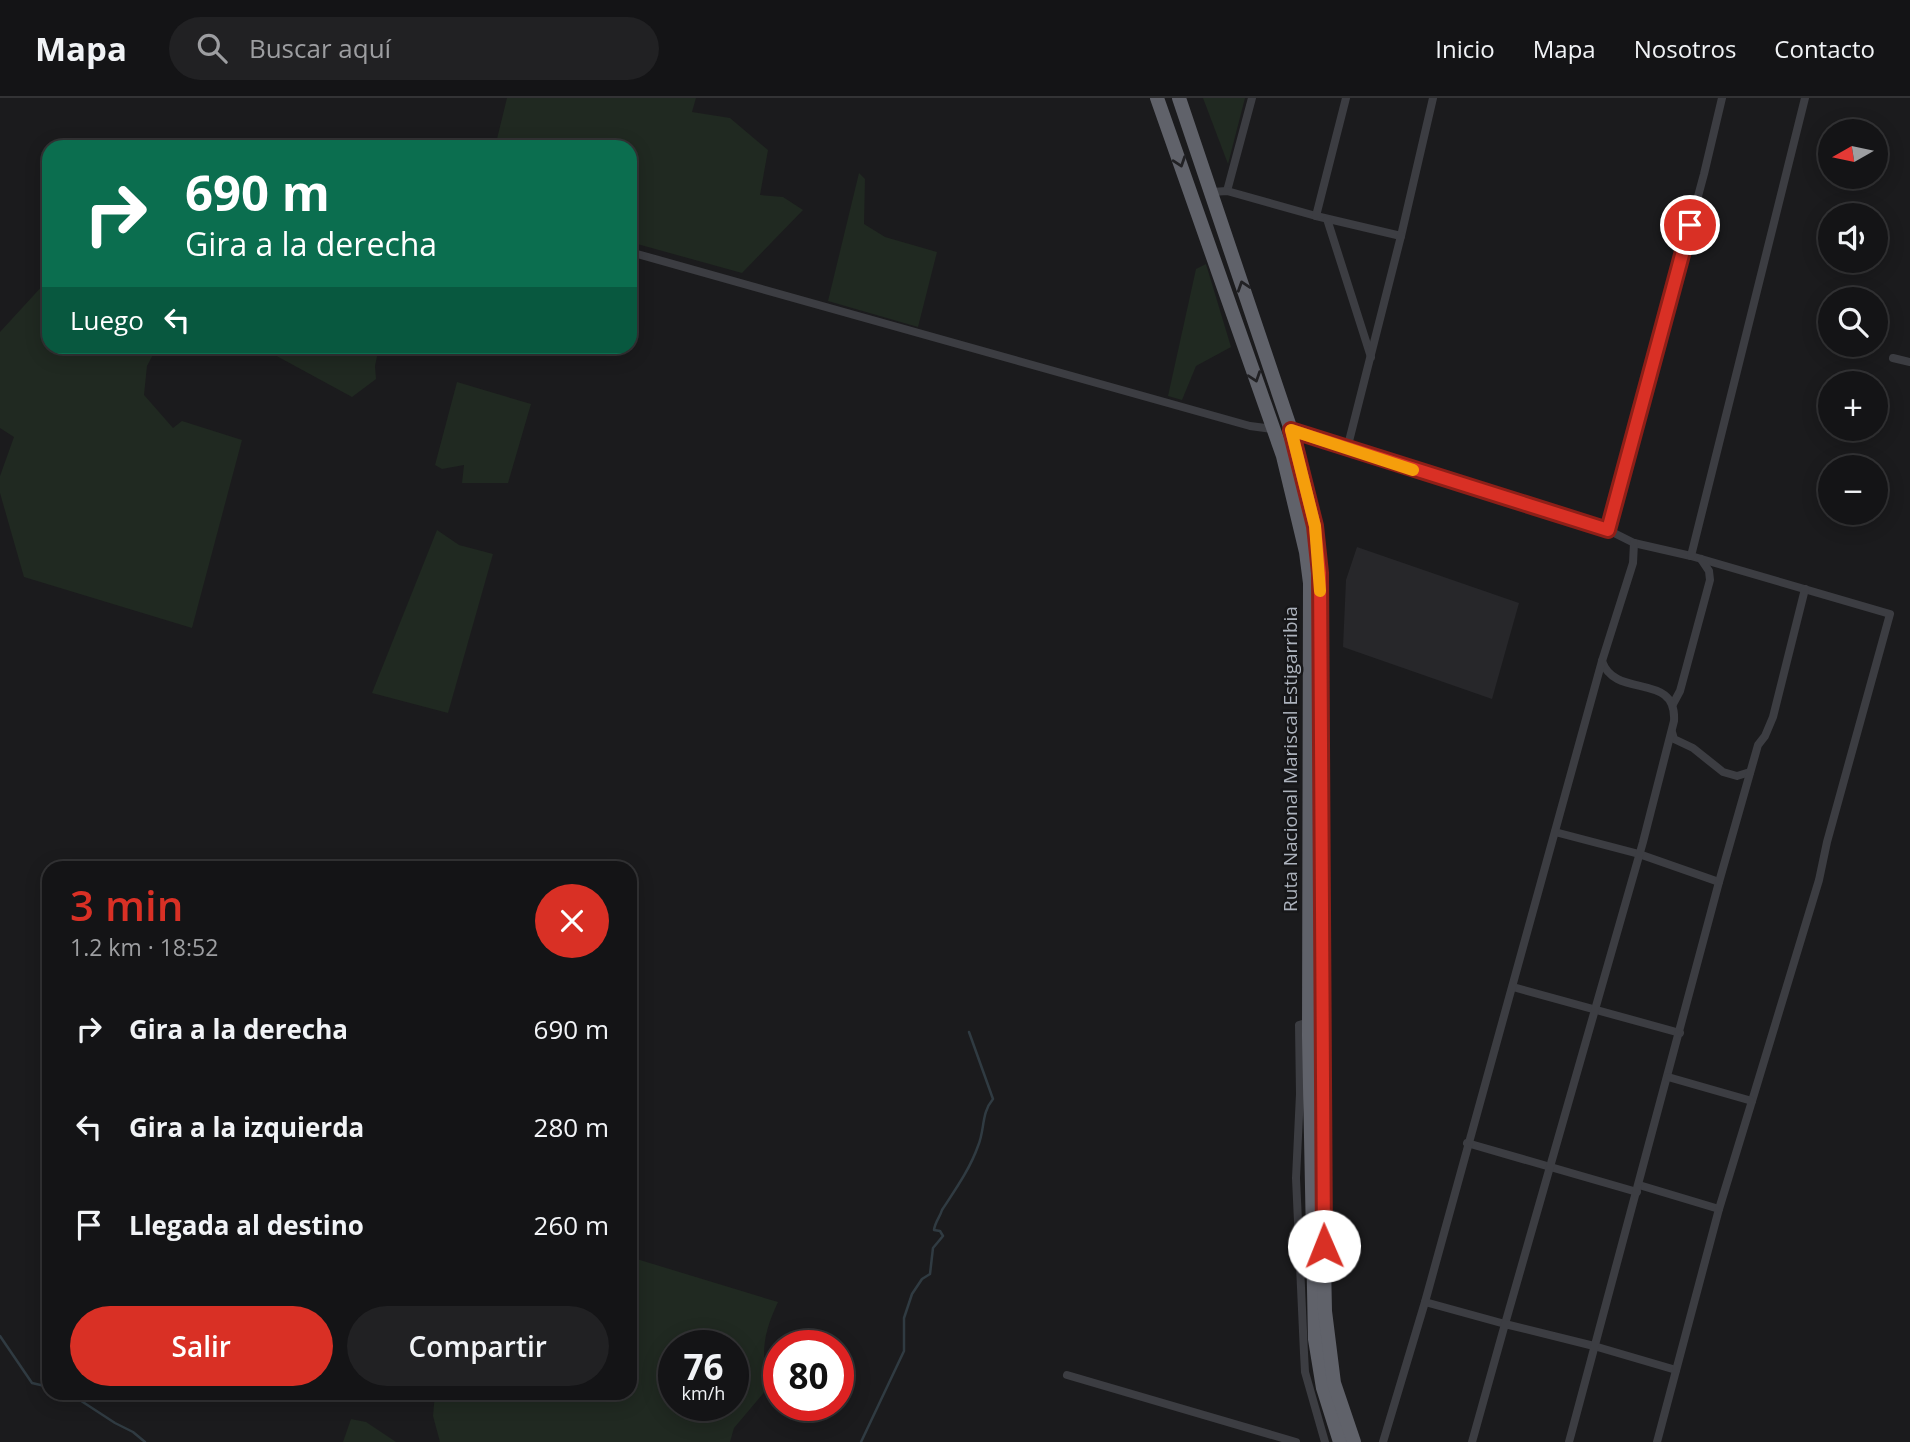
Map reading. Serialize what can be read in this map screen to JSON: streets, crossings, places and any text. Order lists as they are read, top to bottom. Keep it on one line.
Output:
{"streets":{"highway":["Ruta Nacional Mariscal Estigarribia"]},"north":"left","page":{"header":"Mapa","search":"Buscar aquí","nav":["Inicio","Mapa","Nosotros","Contacto"],"map_buttons":["+","−"],"turn":["690 m","Gira a la derecha"],"then":"Luego","heading":["3 min","1.2 km · 18:52"],"list":[{"name":"Gira a la derecha","value":"690 m"},{"name":"Gira a la izquierda","value":"280 m"},{"name":"Llegada al destino","value":"260 m"}],"buttons":["Salir","Compartir"],"speed":"76 km/h","limit":"80"}}
